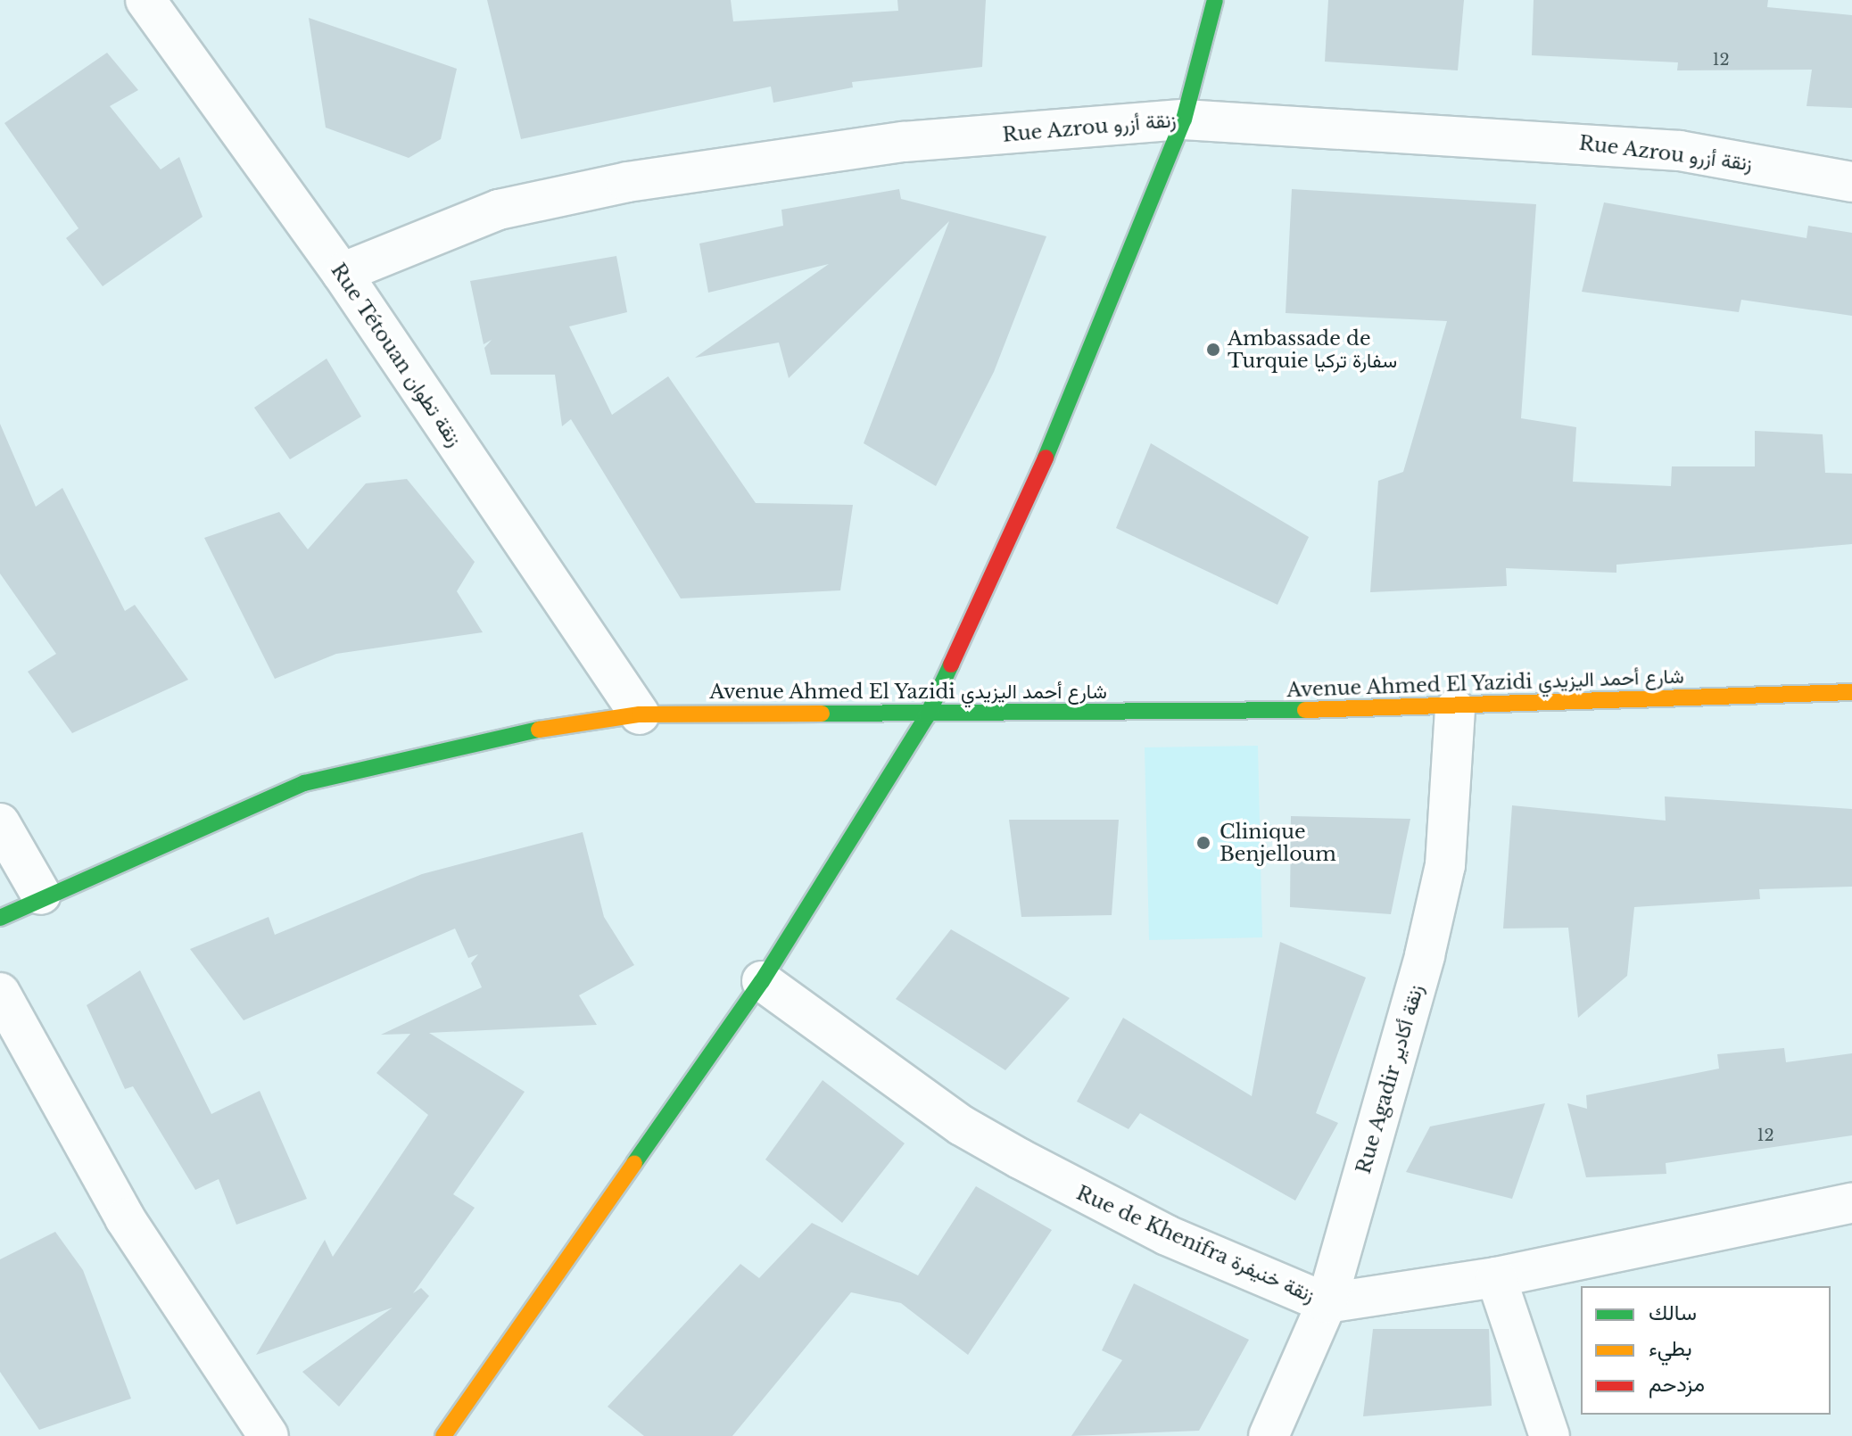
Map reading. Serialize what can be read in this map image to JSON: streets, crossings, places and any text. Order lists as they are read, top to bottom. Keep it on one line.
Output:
{"streets":{"street":["Rue Azrou زنقة أزرو","Rue Tétouan زنقة تطوان","Avenue Ahmed El Yazidi شارع أحمد اليزيدي","Rue Agadir زنقة أكادير","Rue de Khenifra زنقة خنيفرة"]},"crossings":[["Rue Azrou زنقة أزرو","Rue Tétouan زنقة تطوان"],["Rue Tétouan زنقة تطوان","Avenue Ahmed El Yazidi شارع أحمد اليزيدي"],["Avenue Ahmed El Yazidi شارع أحمد اليزيدي","Rue Agadir زنقة أكادير"],["Rue Agadir زنقة أكادير","Rue de Khenifra زنقة خنيفرة"]],"places":["Ambassade de Turquie سفارة تركيا","Clinique Benjelloum"],"house_numbers":["12","12"],"legend":["سالك","بطيء","مزدحم"]}
